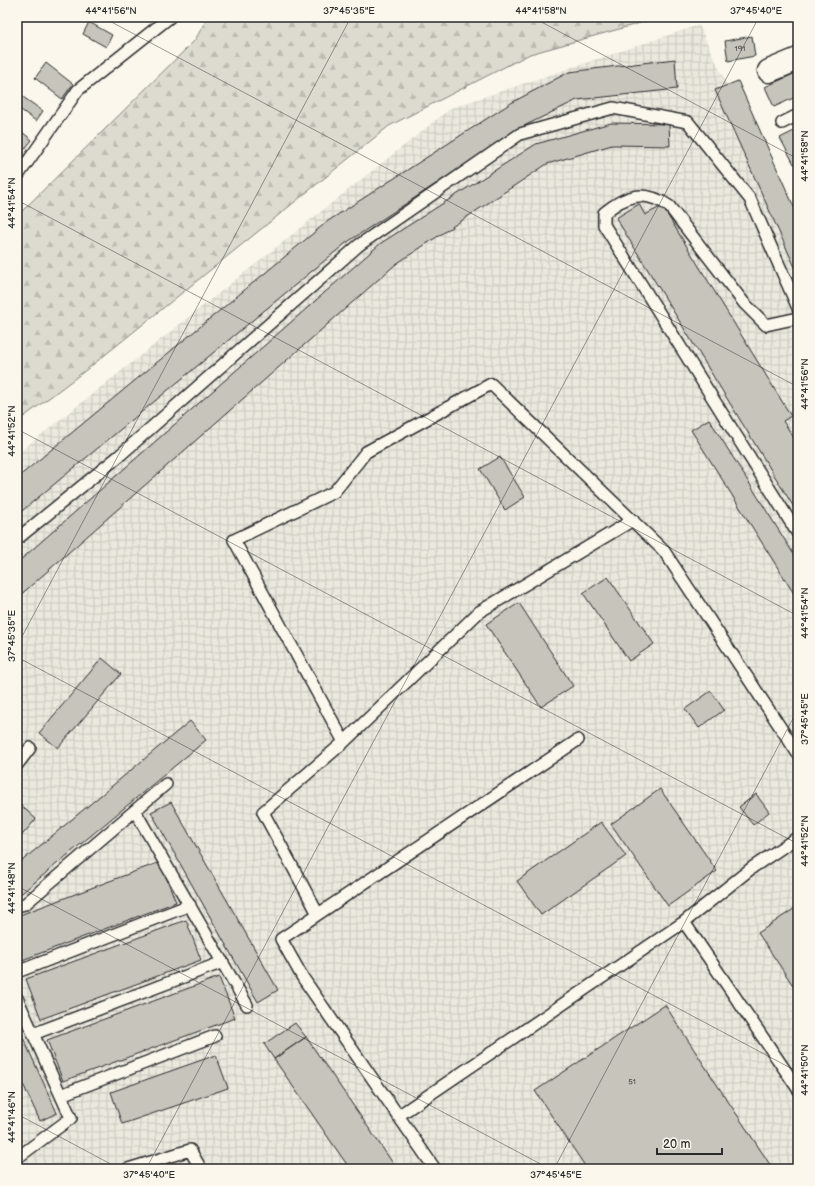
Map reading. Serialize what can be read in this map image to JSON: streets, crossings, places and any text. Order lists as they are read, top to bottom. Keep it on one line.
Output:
{"house_numbers":["191","51"],"scale_bar":"20 m","coordinates":["44°41'56\"N","37°45'35\"E","44°41'58\"N","37°45'40\"E","44°41'54\"N","44°41'52\"N","37°45'45\"E","44°41'48\"N","44°41'50\"N","44°41'46\"N"]}
